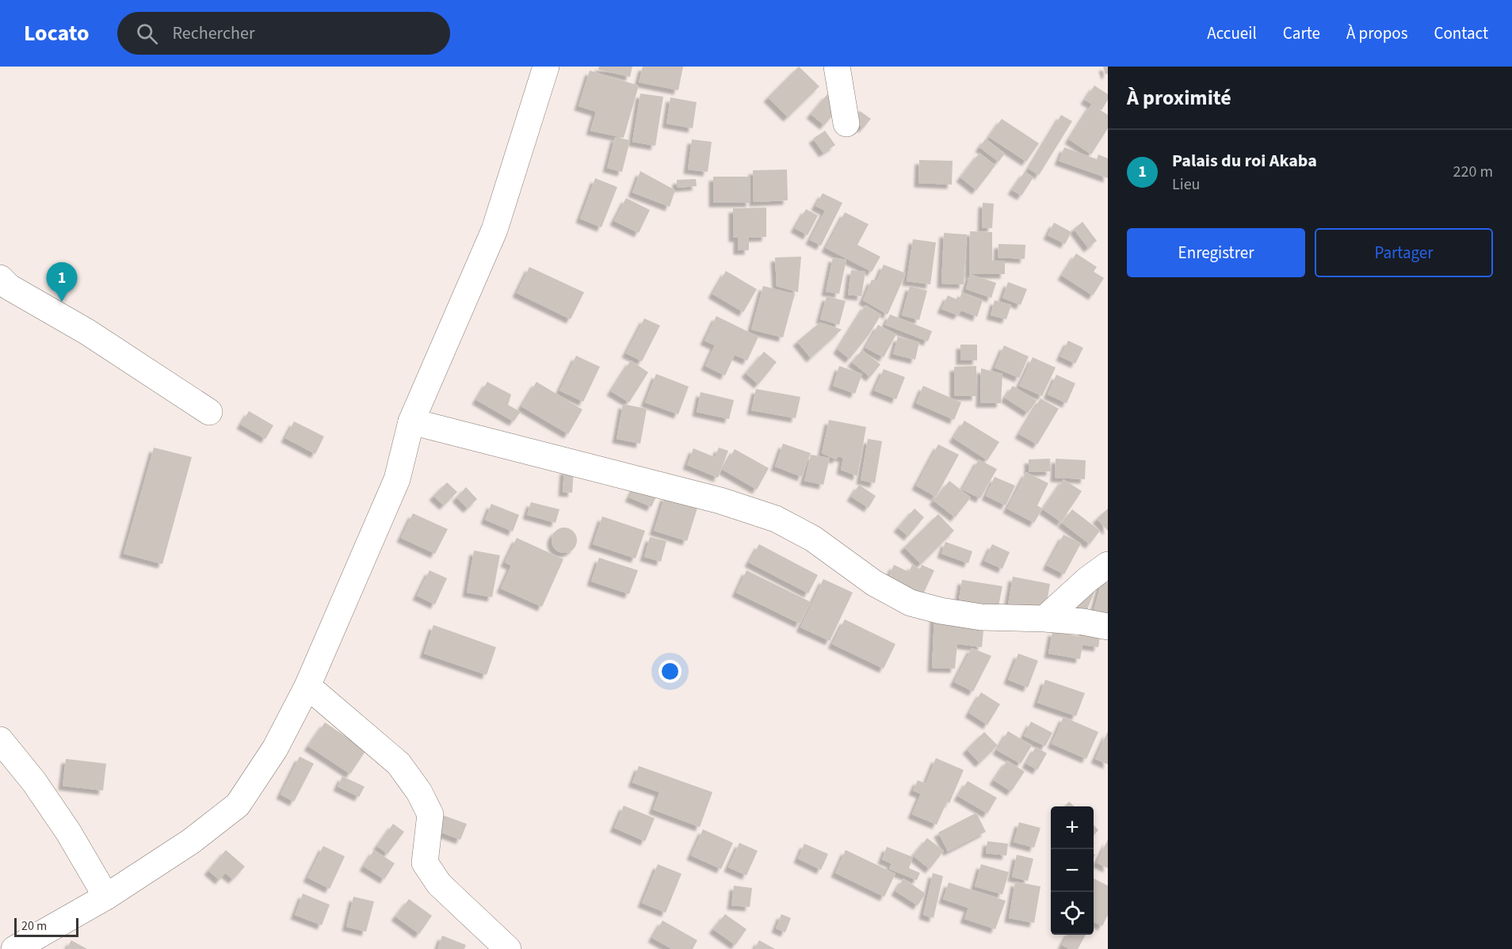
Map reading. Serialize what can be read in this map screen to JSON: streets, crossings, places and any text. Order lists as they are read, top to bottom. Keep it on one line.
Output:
{"scale_bar":"20 m","page":{"header":"Locato","search":"Rechercher","nav":["Accueil","Carte","À propos","Contact"],"heading":"À proximité","list":[{"mark":"1","name":"Palais du roi Akaba","note":"Lieu","value":"220 m"}],"buttons":["Enregistrer","Partager"],"pins":"1","map_buttons":["+","−"],"scale":"20 m"}}
